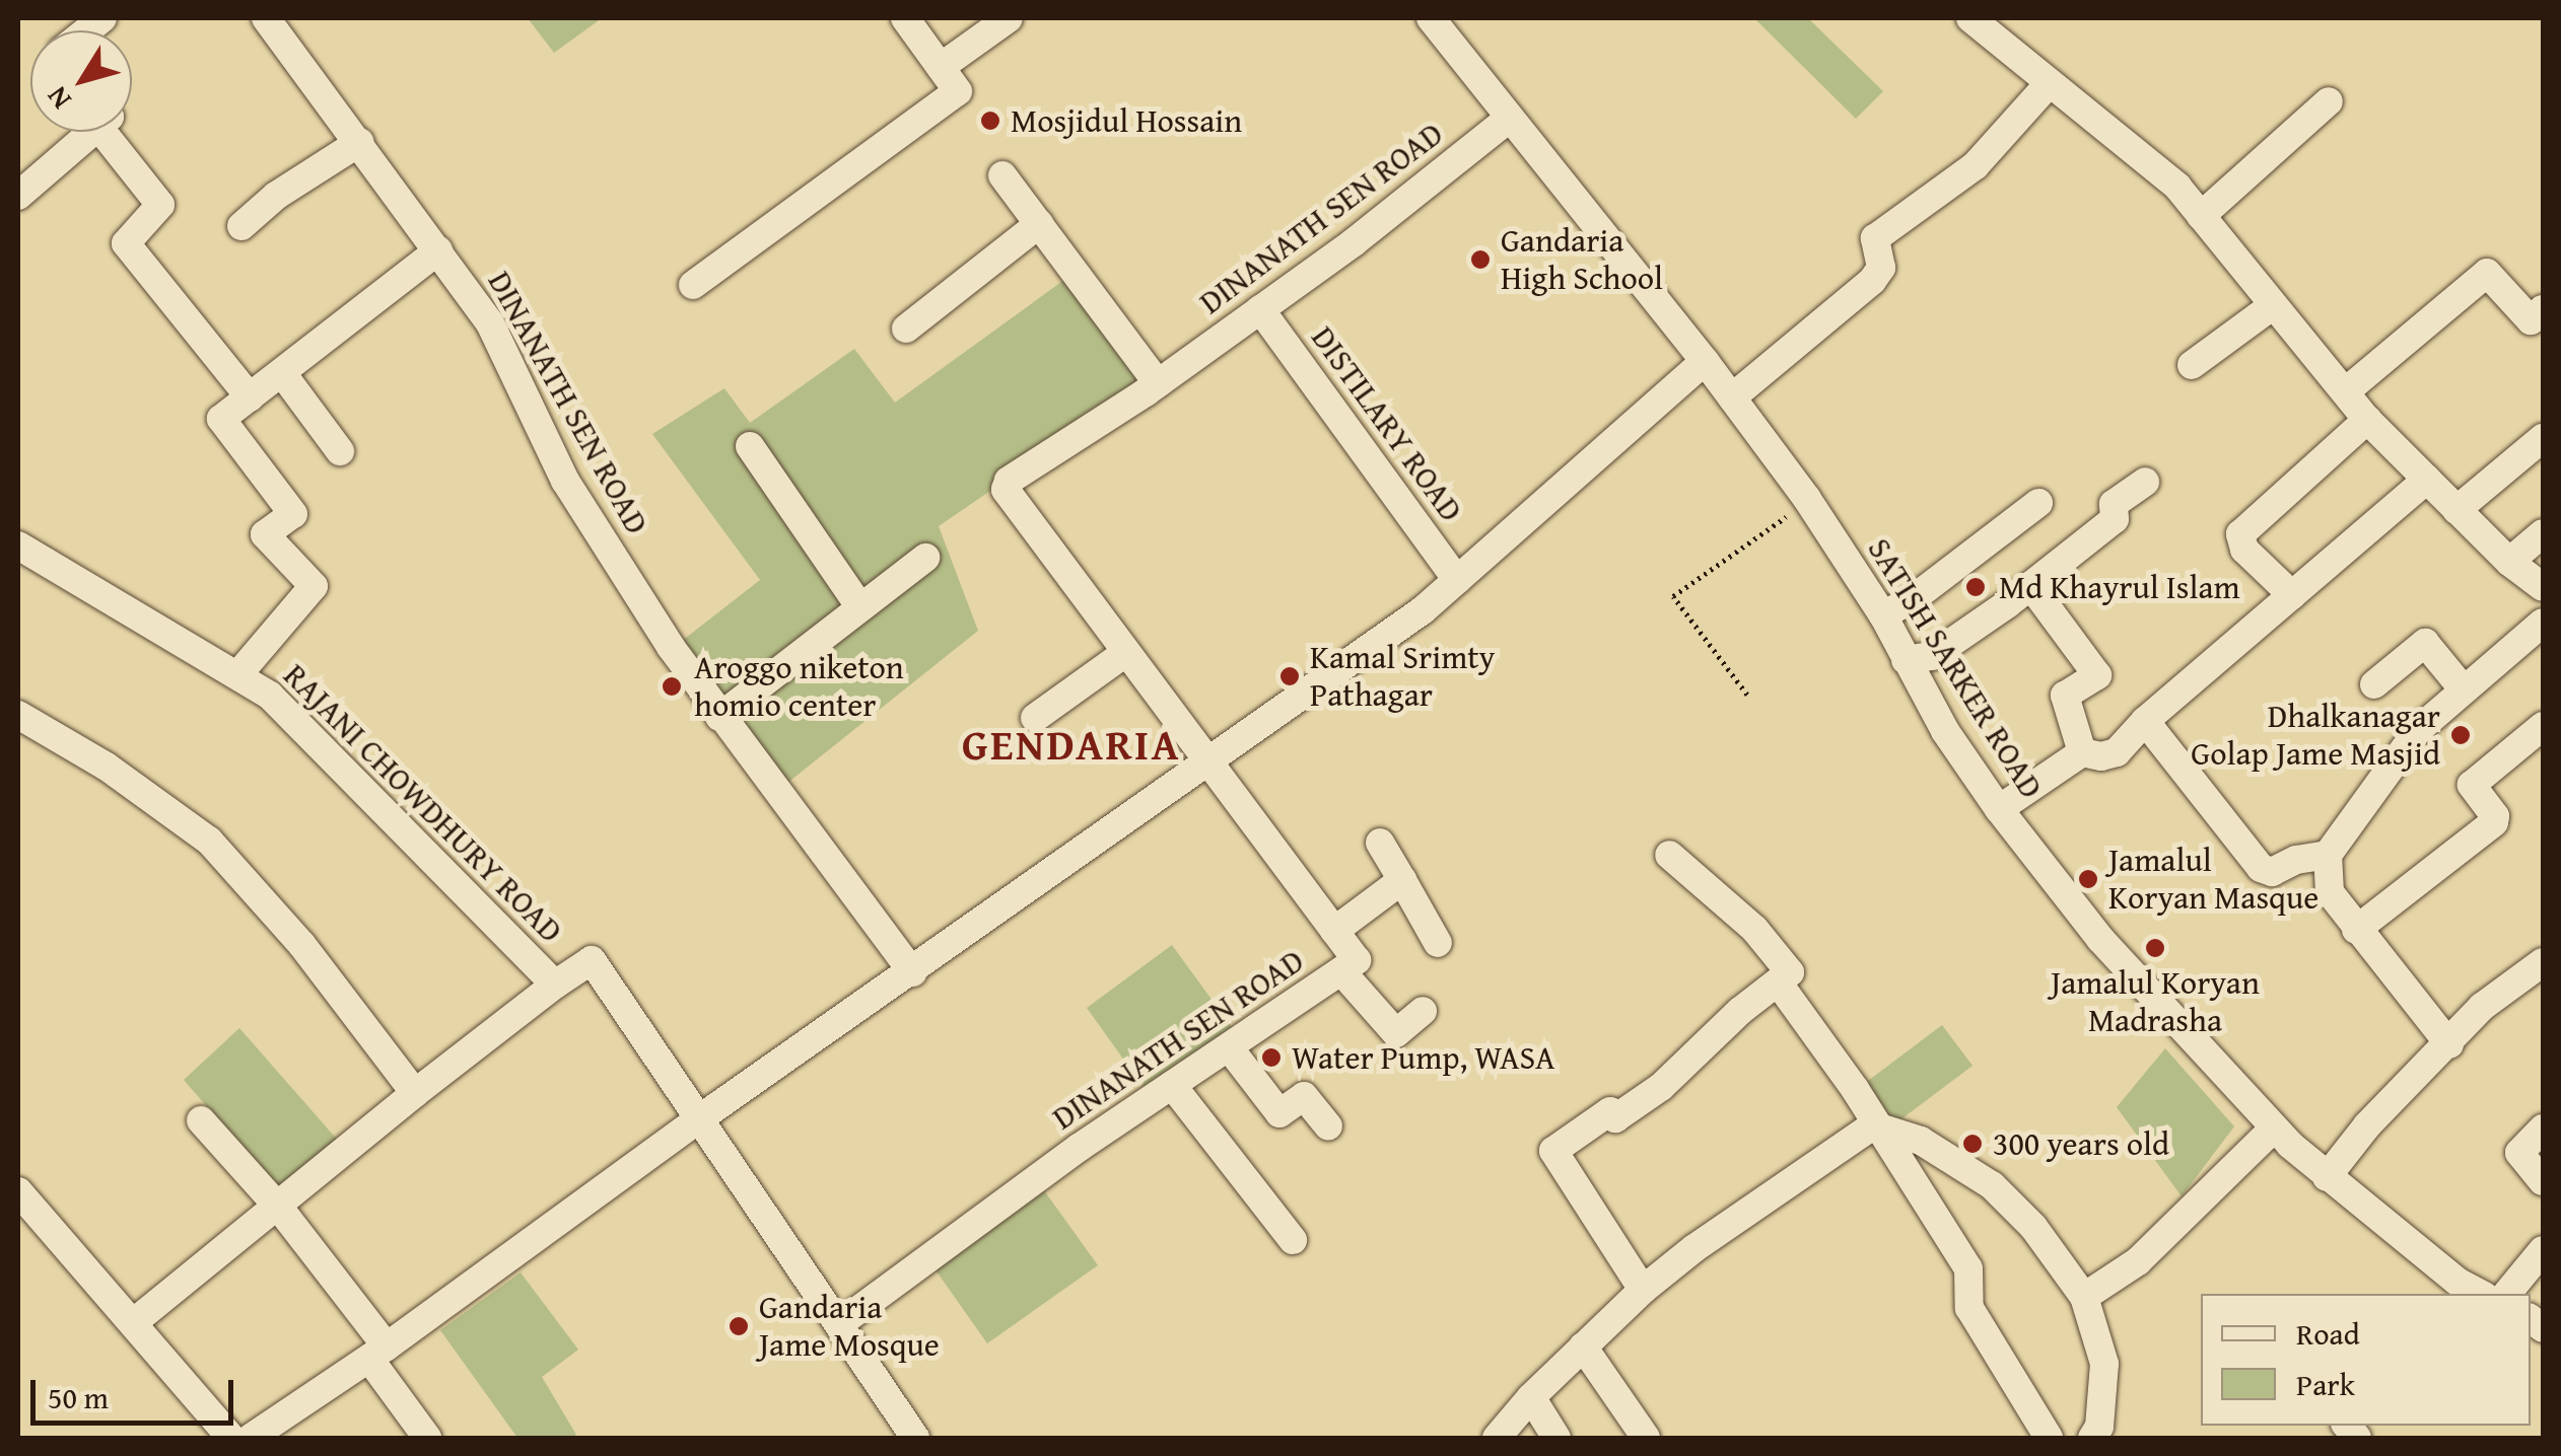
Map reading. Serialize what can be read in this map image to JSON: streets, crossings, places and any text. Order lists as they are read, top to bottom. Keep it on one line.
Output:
{"streets":{"street":["DINANATH SEN ROAD","DISTILARY ROAD","SATISH SARKER ROAD","RAJANI CHOWDHURY ROAD"]},"crossings":[["DINANATH SEN ROAD","DISTILARY ROAD"],["DINANATH SEN ROAD","SATISH SARKER ROAD"],["DINANATH SEN ROAD","RAJANI CHOWDHURY ROAD"]],"districts":["GENDARIA"],"places":["Mosjidul Hossain","Gandaria High School","Md Khayrul Islam","Kamal Srimty Pathagar","Aroggo niketon homio center","Dhalkanagar Golap Jame Masjid","Jamalul Koryan Masque","Jamalul Koryan Madrasha","Water Pump, WASA","300 years old","Gandaria Jame Mosque"],"legend":["Road","Park"],"scale_bar":"50 m","north":"bottom left"}
